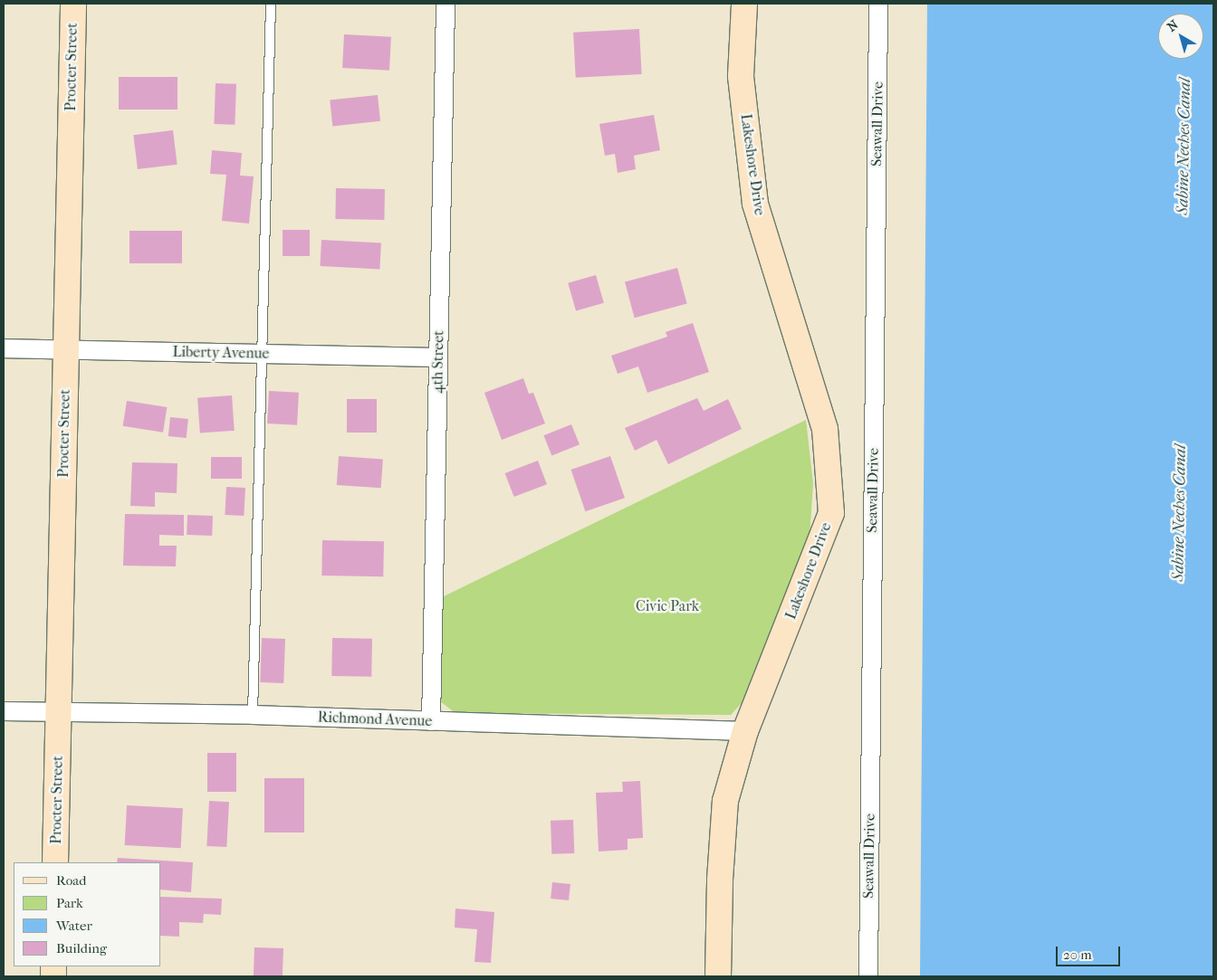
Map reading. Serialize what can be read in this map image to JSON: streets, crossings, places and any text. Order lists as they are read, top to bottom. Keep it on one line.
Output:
{"streets":{"street":["Procter Street","Seawall Drive","Lakeshore Drive","Liberty Avenue","4th Street","Richmond Avenue"]},"crossings":[["Procter Street","Liberty Avenue"],["Procter Street","Richmond Avenue"],["Lakeshore Drive","Richmond Avenue"],["Liberty Avenue","4th Street"],["4th Street","Richmond Avenue"]],"water":["Sabine Neches Canal"],"parks":["Civic Park"],"legend":["Road","Park","Water","Building"],"scale_bar":"20 m","north":"top left"}
